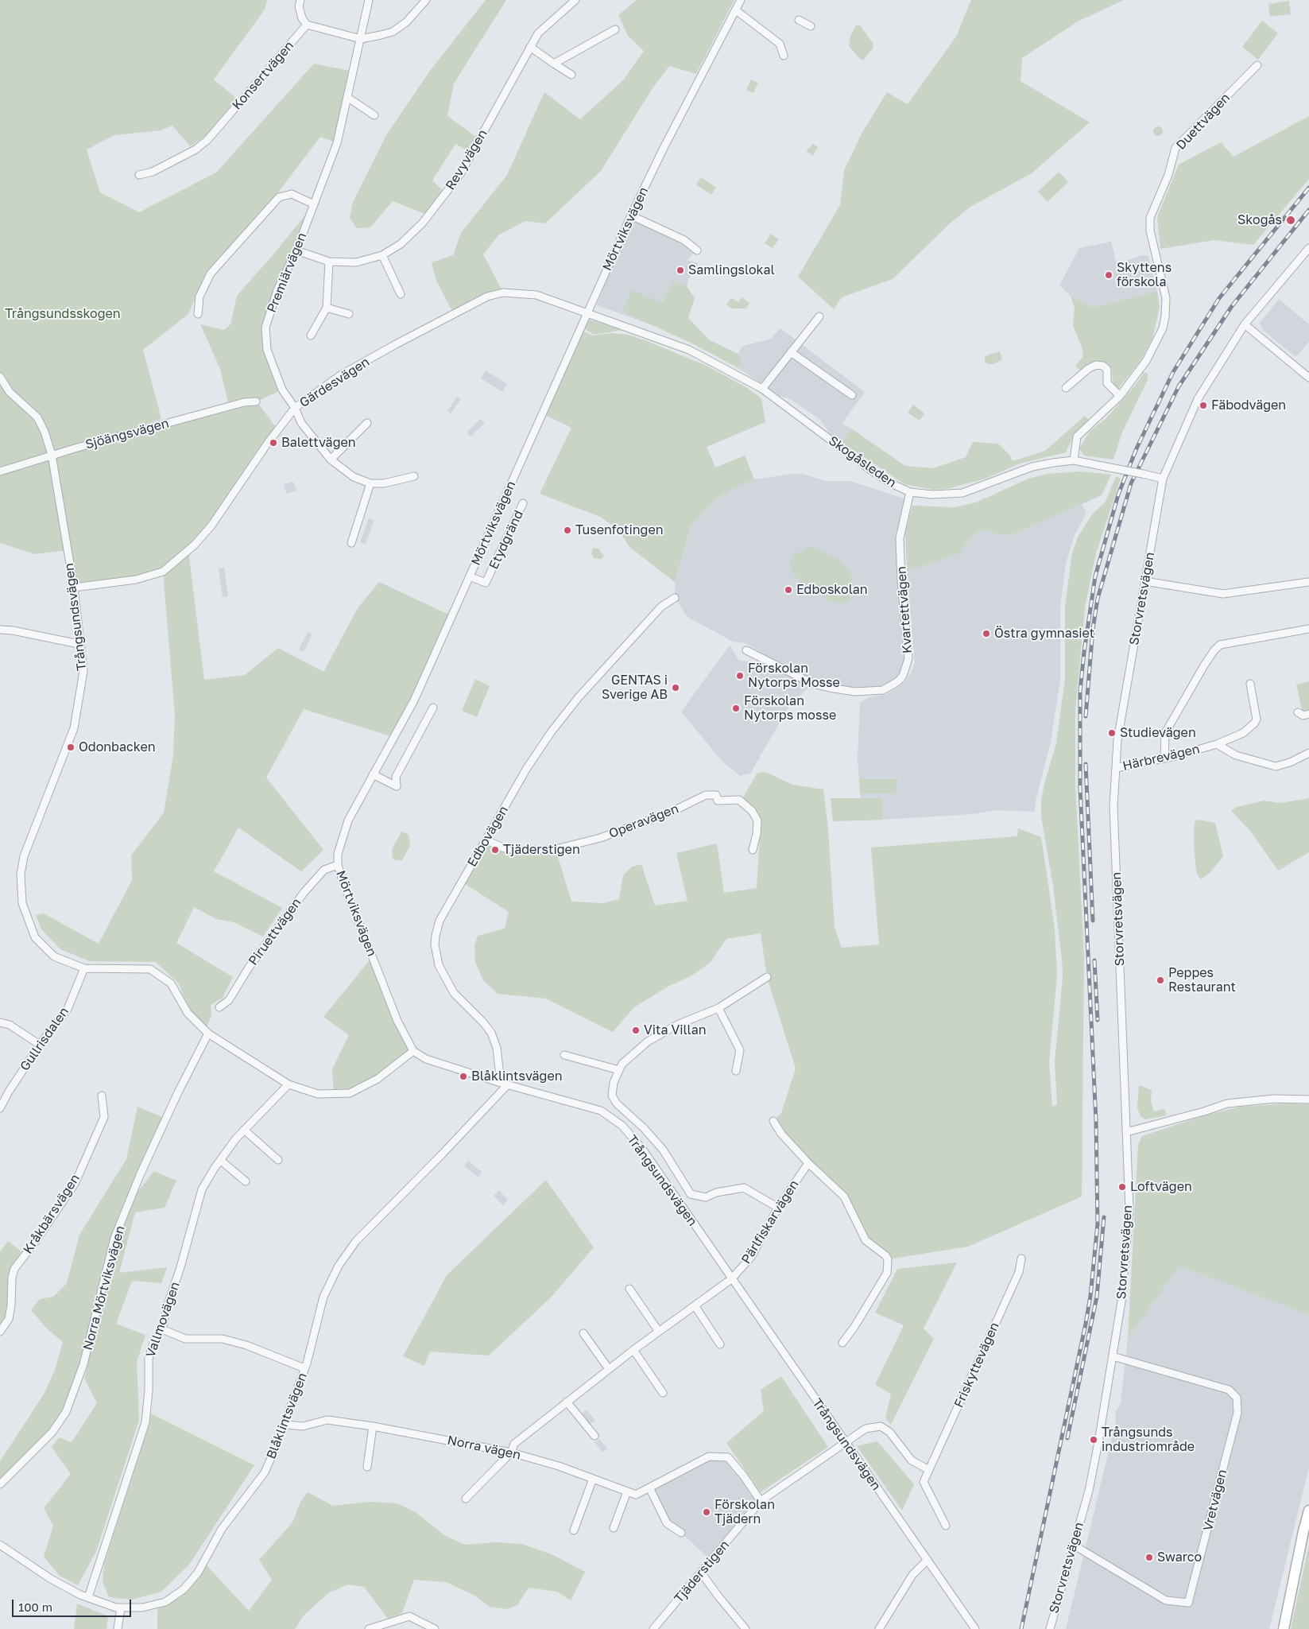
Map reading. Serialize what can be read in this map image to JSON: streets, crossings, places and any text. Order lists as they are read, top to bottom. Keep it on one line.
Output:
{"streets":{"street":["Konsertvägen","Duettvägen","Revyvägen","Mörtviksvägen","Premiärvägen","Gärdesvägen","Sjöängsvägen","Skogåsleden","Etydgränd","Storvretsvägen","Kvartettvägen","Trångsundsvägen","Härbrevägen","Operavägen","Edbovägen","Piruettvägen","Gullrisdalen","Kråkbärsvägen","Pärlfiskarvägen","Norra Mörtviksvägen","Vallmovägen","Friskyttevägen","Blåklintsvägen","Norra vägen","Vretvägen","Tjäderstigen"]},"crossings":[["Duettvägen","Skogåsleden"],["Revyvägen","Premiärvägen"],["Mörtviksvägen","Gärdesvägen"],["Mörtviksvägen","Skogåsleden"],["Mörtviksvägen","Etydgränd"],["Mörtviksvägen","Trångsundsvägen"],["Mörtviksvägen","Piruettvägen"],["Premiärvägen","Gärdesvägen"],["Gärdesvägen","Skogåsleden"],["Gärdesvägen","Trångsundsvägen"],["Sjöängsvägen","Trångsundsvägen"],["Skogåsleden","Storvretsvägen"],["Skogåsleden","Kvartettvägen"],["Storvretsvägen","Härbrevägen"],["Storvretsvägen","Vretvägen"],["Trångsundsvägen","Edbovägen"],["Trångsundsvägen","Gullrisdalen"],["Trångsundsvägen","Pärlfiskarvägen"],["Trångsundsvägen","Norra Mörtviksvägen"],["Trångsundsvägen","Vallmovägen"],["Trångsundsvägen","Blåklintsvägen"],["Trångsundsvägen","Tjäderstigen"],["Operavägen","Edbovägen"],["Edbovägen","Blåklintsvägen"],["Pärlfiskarvägen","Norra vägen"],["Vallmovägen","Blåklintsvägen"],["Blåklintsvägen","Norra vägen"],["Norra vägen","Tjäderstigen"]],"parks":["Trångsundsskogen"],"places":["Skogås","Samlingslokal","Skyttens förskola","Fäbodvägen","Balettvägen","Tusenfotingen","Edboskolan","Östra gymnasiet","Förskolan Nytorps Mosse","GENTAS i Sverige AB","Förskolan Nytorps mosse","Studievägen","Odonbacken","Tjäderstigen","Peppes Restaurant","Vita Villan","Blåklintsvägen","Loftvägen","Trångsunds industriområde","Förskolan Tjädern","Swarco"],"scale_bar":"100 m"}
